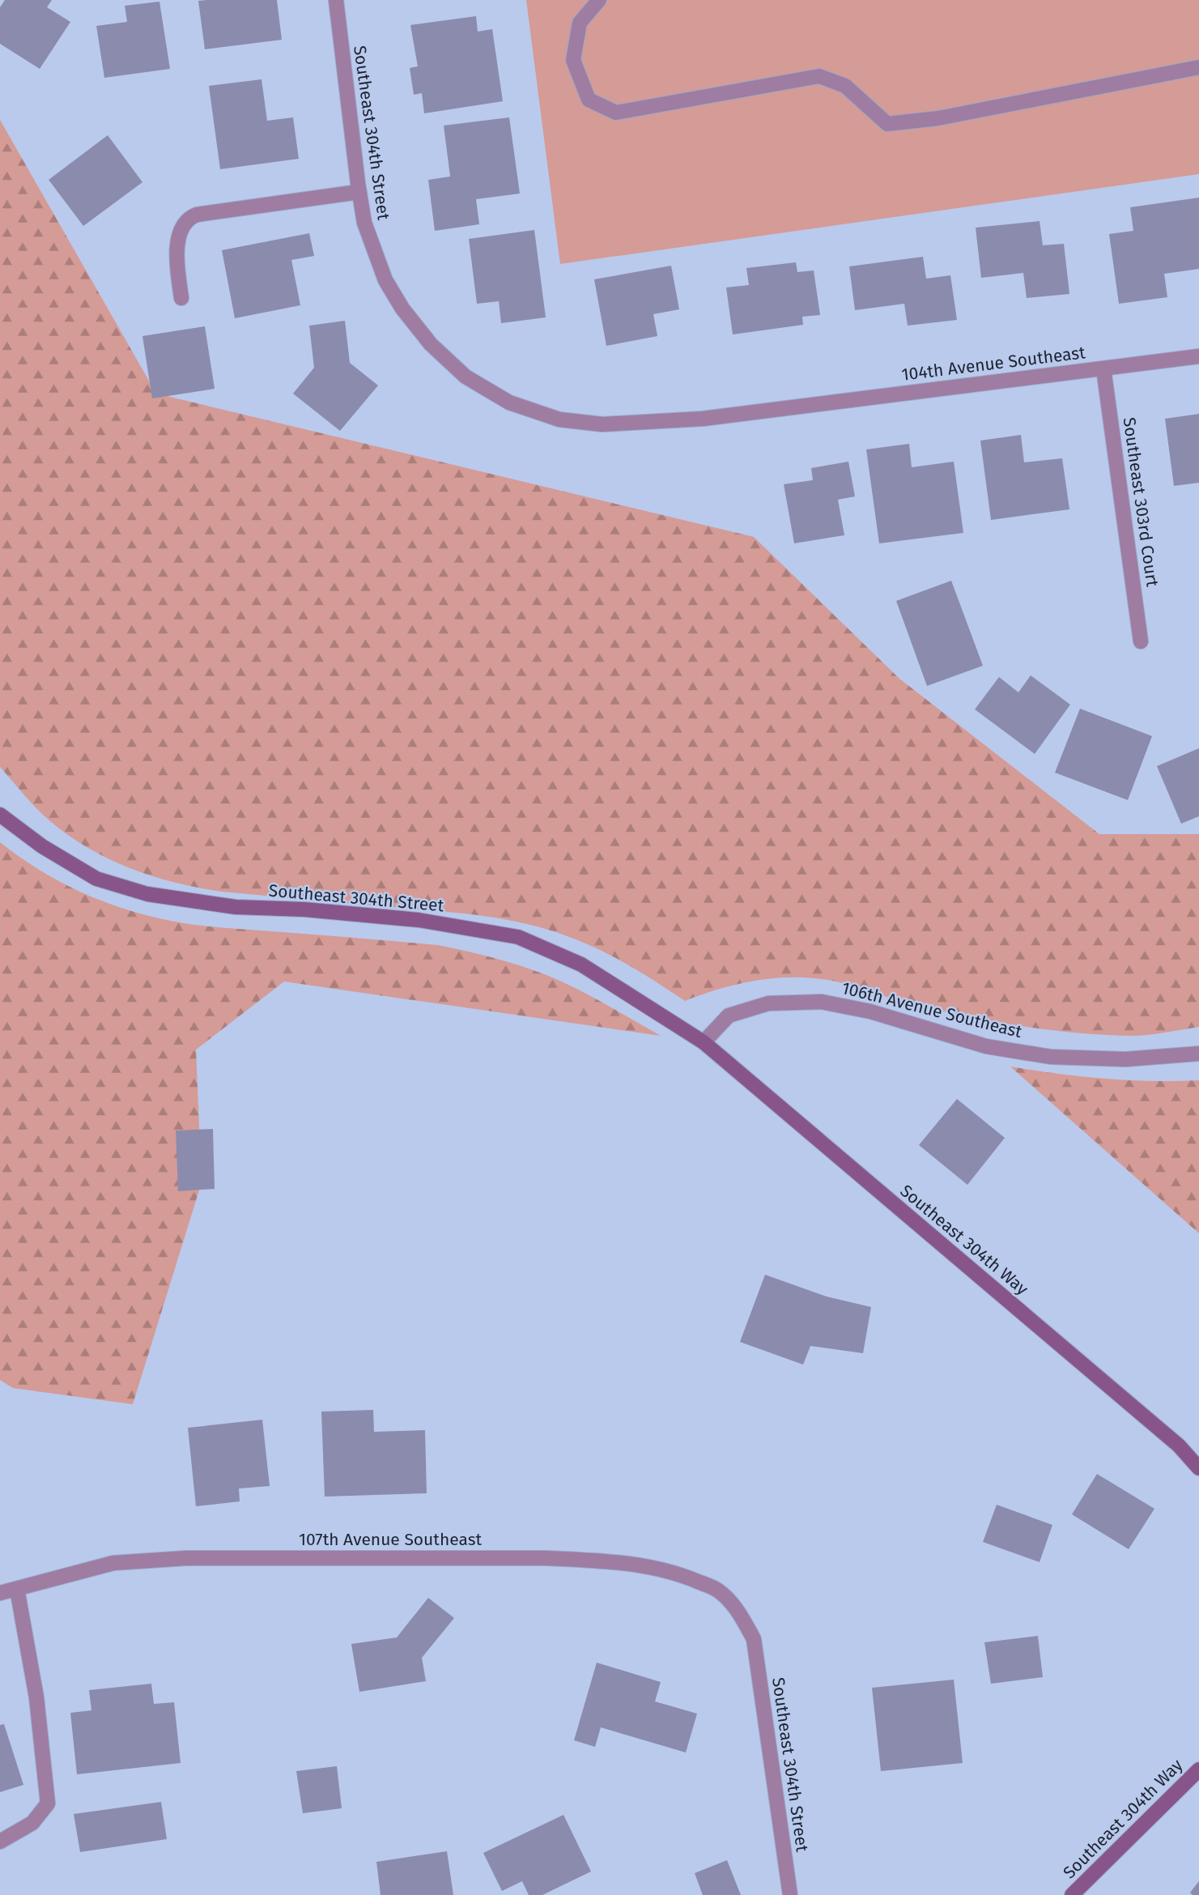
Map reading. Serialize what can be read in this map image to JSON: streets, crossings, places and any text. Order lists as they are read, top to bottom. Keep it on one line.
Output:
{"streets":{"street":["Southeast 304th Street","104th Avenue Southeast","Southeast 303rd Court","106th Avenue Southeast","Southeast 304th Way","107th Avenue Southeast"]},"crossings":[["Southeast 304th Street","104th Avenue Southeast"],["Southeast 304th Street","106th Avenue Southeast"],["Southeast 304th Street","Southeast 304th Way"],["Southeast 304th Street","107th Avenue Southeast"],["104th Avenue Southeast","Southeast 303rd Court"],["106th Avenue Southeast","Southeast 304th Way"]]}
